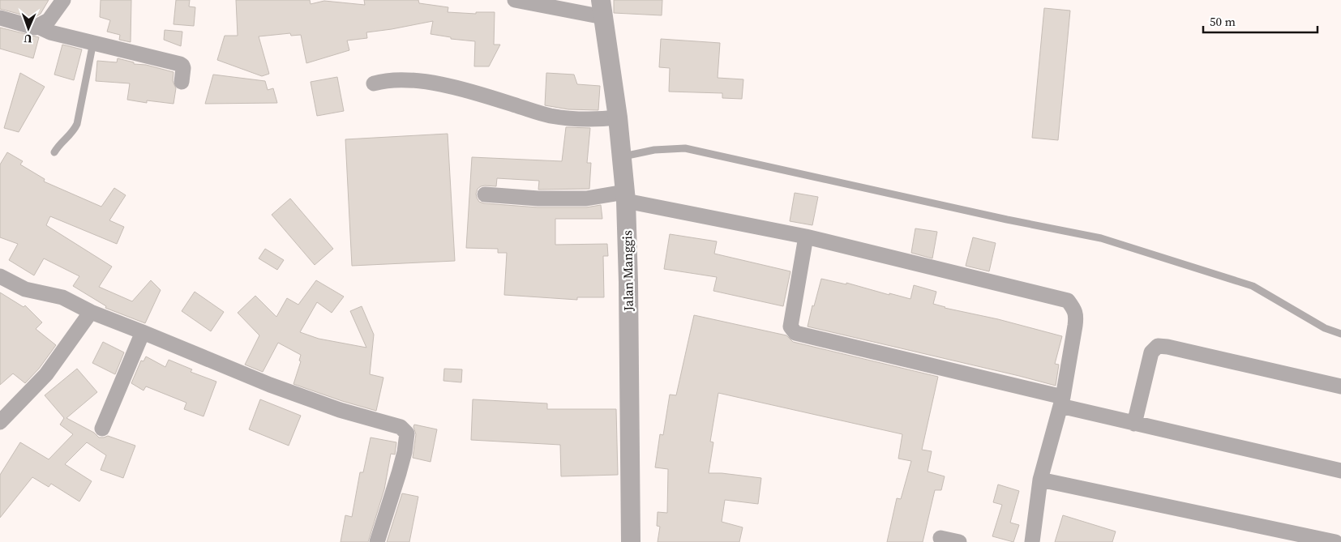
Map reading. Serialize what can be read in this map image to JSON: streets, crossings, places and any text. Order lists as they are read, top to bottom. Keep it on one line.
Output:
{"streets":{"street":["Jalan Manggis"]},"scale_bar":"50 m","north":"bottom"}
